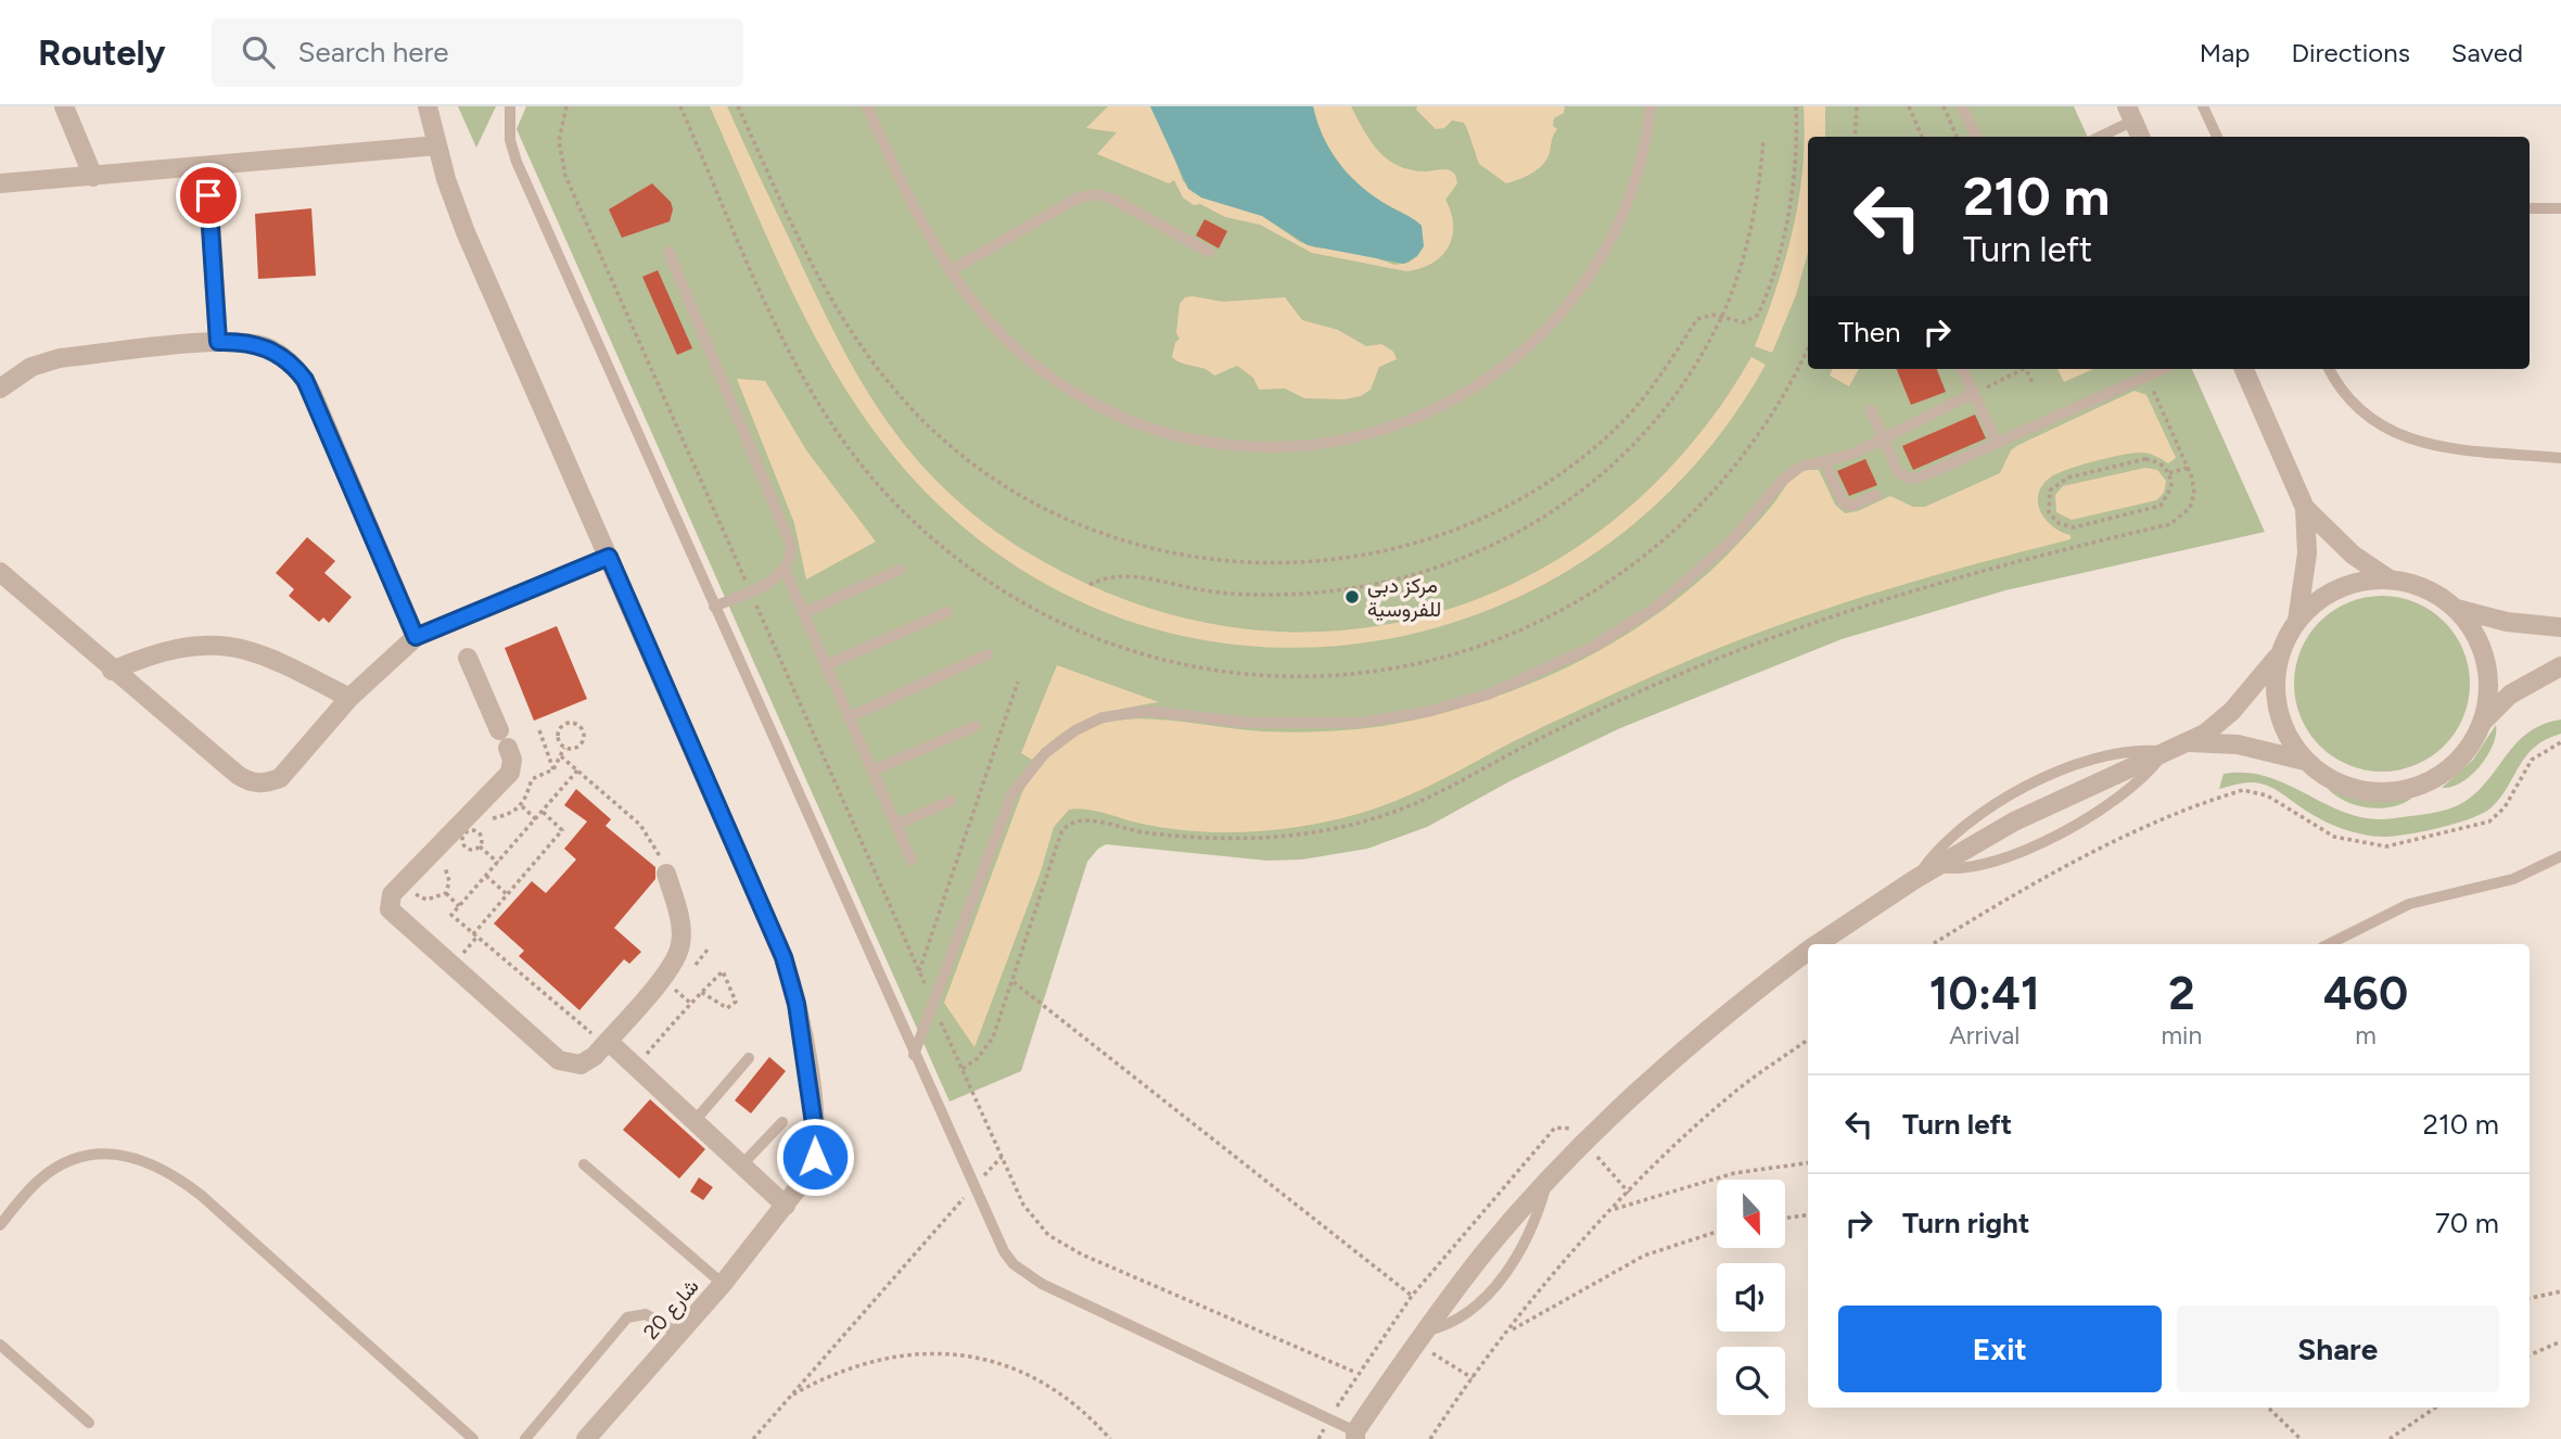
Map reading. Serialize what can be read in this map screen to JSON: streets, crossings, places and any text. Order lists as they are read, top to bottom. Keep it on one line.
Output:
{"streets":{"street":["شارع 20"]},"places":["مركز دبي للفروسية"],"north":"bottom","page":{"header":"Routely","search":"Search here","nav":["Map","Directions","Saved"],"turn":["210 m","Turn left"],"then":"Then","eta":["10:41","Arrival","2","min","460","m"],"list":[{"name":"Turn left","value":"210 m"},{"name":"Turn right","value":"70 m"}],"buttons":["Exit","Share"]}}
